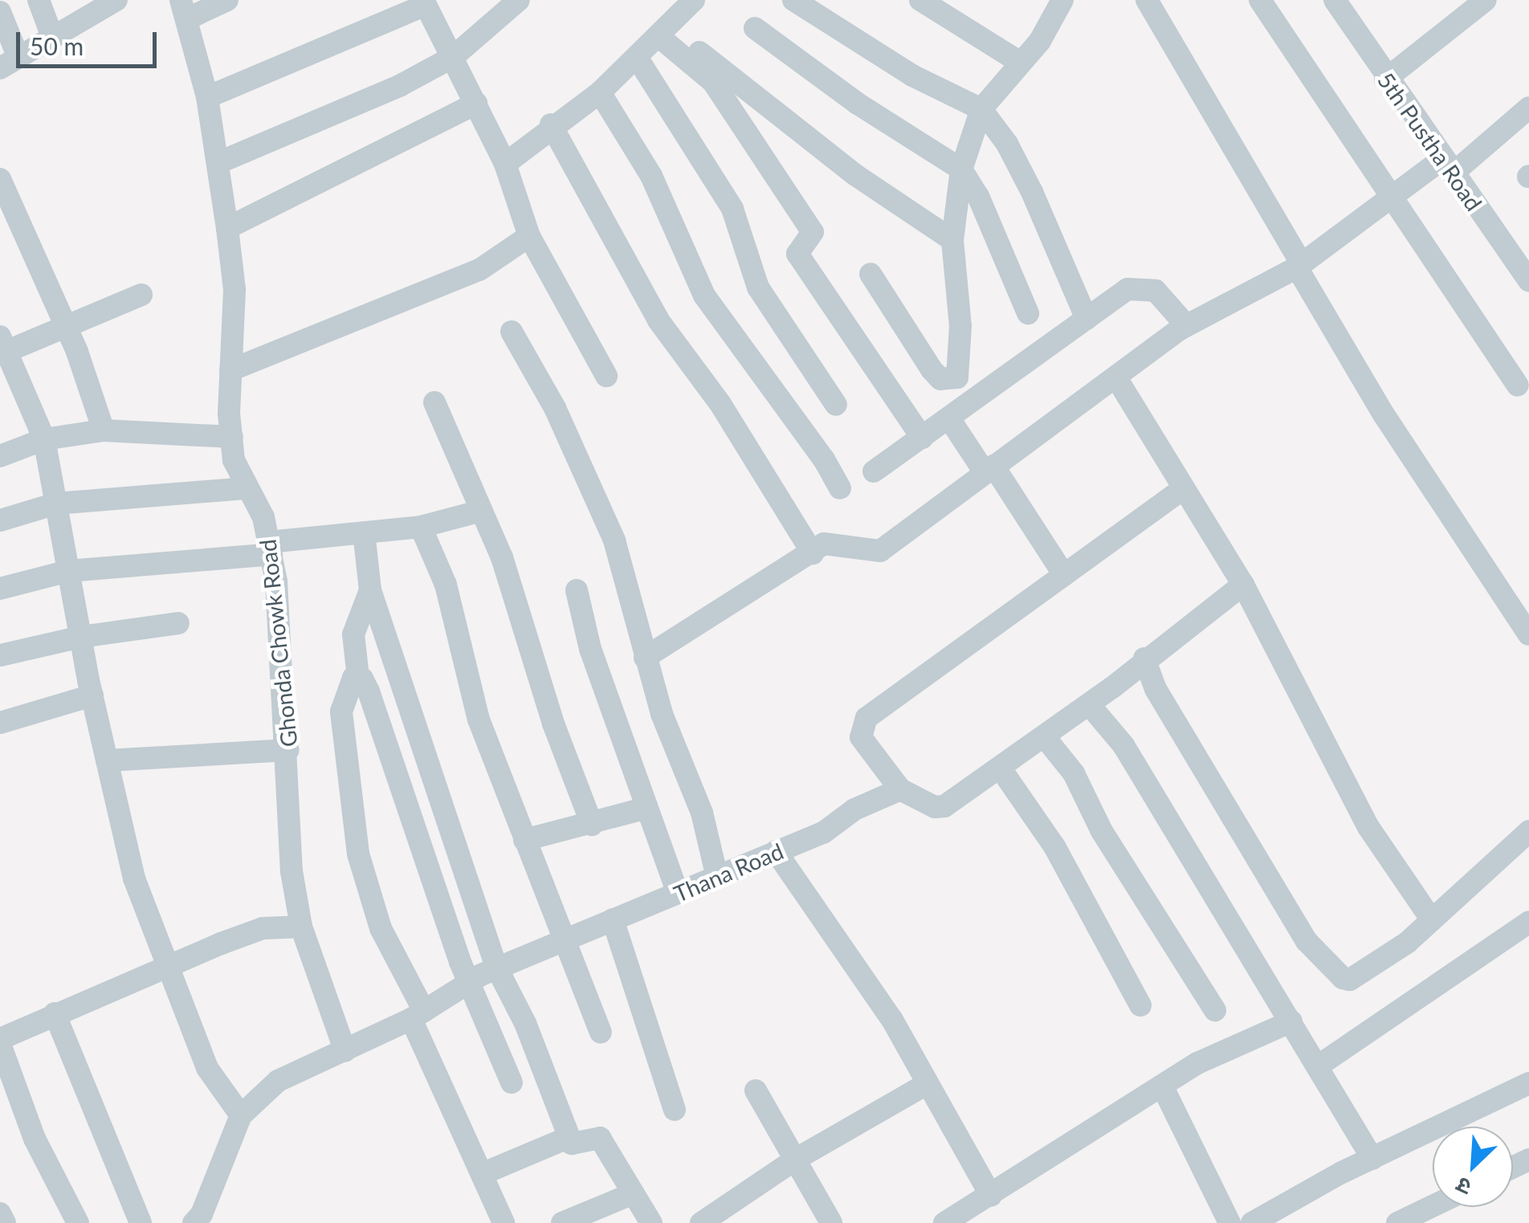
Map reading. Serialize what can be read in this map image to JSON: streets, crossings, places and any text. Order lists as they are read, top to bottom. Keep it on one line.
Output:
{"streets":{"street":["5th Pustha Road","Ghonda Chowk Road","Thana Road"]},"crossings":[["Ghonda Chowk Road","Thana Road"]],"scale_bar":"50 m","north":"bottom left"}
